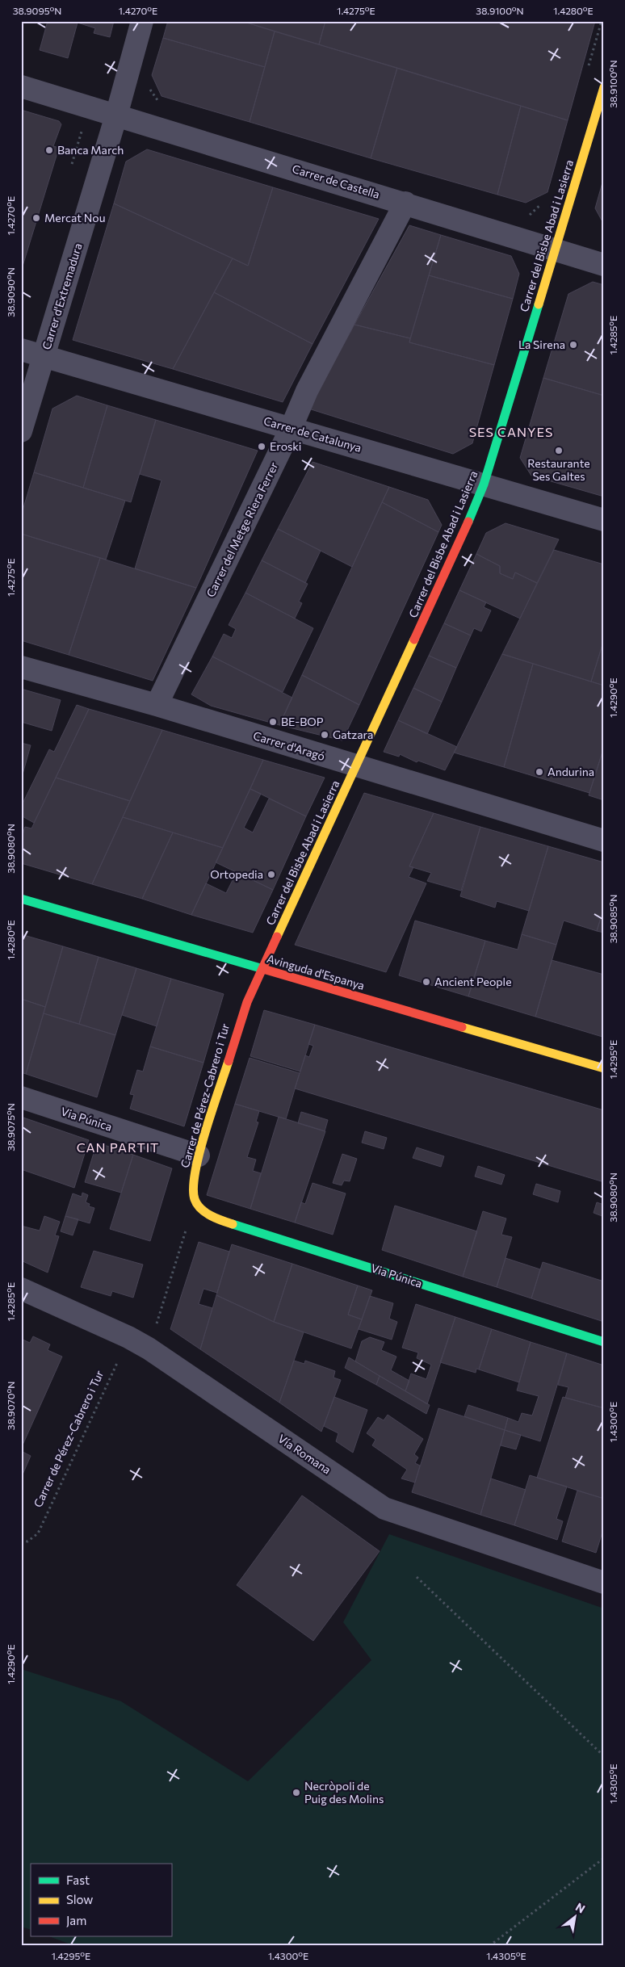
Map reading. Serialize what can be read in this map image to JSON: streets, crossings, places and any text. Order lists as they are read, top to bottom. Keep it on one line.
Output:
{"streets":{"street":["Carrer de Castella","Carrer del Bisbe Abad i Lasierra","Carrer d'Extremadura","Carrer de Catalunya","Carrer del Metge Riera Ferrer","Carrer d'Aragó","Avinguda d'Espanya","Carrer de Pérez-Cabrero i Tur","Via Púnica","Vía Romana"]},"crossings":[["Carrer de Castella","Carrer del Bisbe Abad i Lasierra"],["Carrer de Castella","Carrer d'Extremadura"],["Carrer de Castella","Carrer del Metge Riera Ferrer"],["Carrer del Bisbe Abad i Lasierra","Carrer de Catalunya"],["Carrer del Bisbe Abad i Lasierra","Carrer d'Aragó"],["Carrer del Bisbe Abad i Lasierra","Avinguda d'Espanya"],["Carrer del Bisbe Abad i Lasierra","Carrer de Pérez-Cabrero i Tur"],["Carrer d'Extremadura","Carrer de Catalunya"],["Carrer de Catalunya","Carrer del Metge Riera Ferrer"],["Carrer del Metge Riera Ferrer","Carrer d'Aragó"],["Avinguda d'Espanya","Carrer de Pérez-Cabrero i Tur"],["Carrer de Pérez-Cabrero i Tur","Via Púnica"],["Carrer de Pérez-Cabrero i Tur","Vía Romana"]],"districts":["SES CANYES","CAN PARTIT"],"places":["Banca March","Mercat Nou","La Sirena","Eroski","Restaurante Ses Galtes","BE-BOP","Gatzara","Andurina","Ortopedia","Ancient People","Necròpoli de Puig des Molins"],"legend":["Fast","Slow","Jam"],"north":"top right","coordinates":["38.9095°N","1.4270°E","1.4275°E","38.9100°N","1.4280°E","38.9090°N","1.4285°E","1.4290°E","38.9080°N","38.9085°N","1.4295°E","38.9075°N","38.9070°N","1.4300°E","1.4305°E"]}
